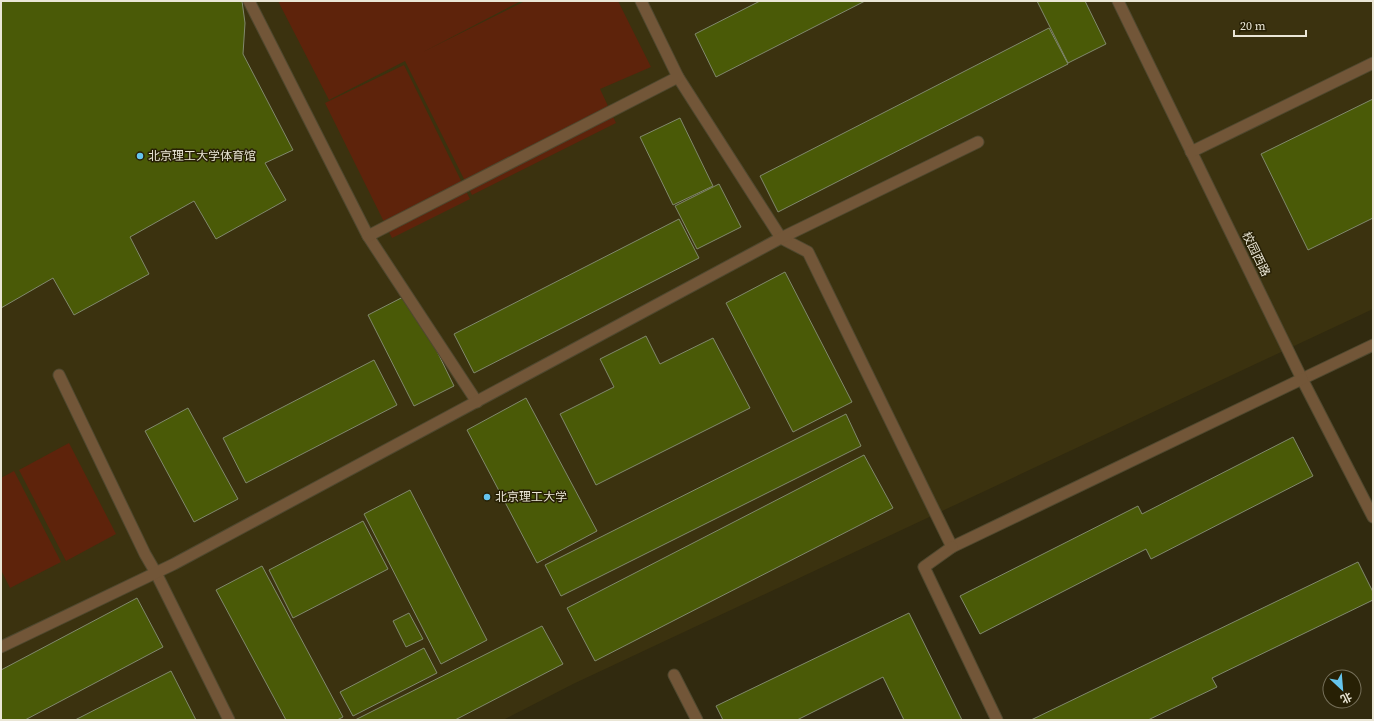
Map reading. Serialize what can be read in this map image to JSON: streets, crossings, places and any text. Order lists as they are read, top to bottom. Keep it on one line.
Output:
{"streets":{"street":["校园西路"]},"places":["北京理工大学体育馆","北京理工大学"],"scale_bar":"20 m","north":"bottom right"}
